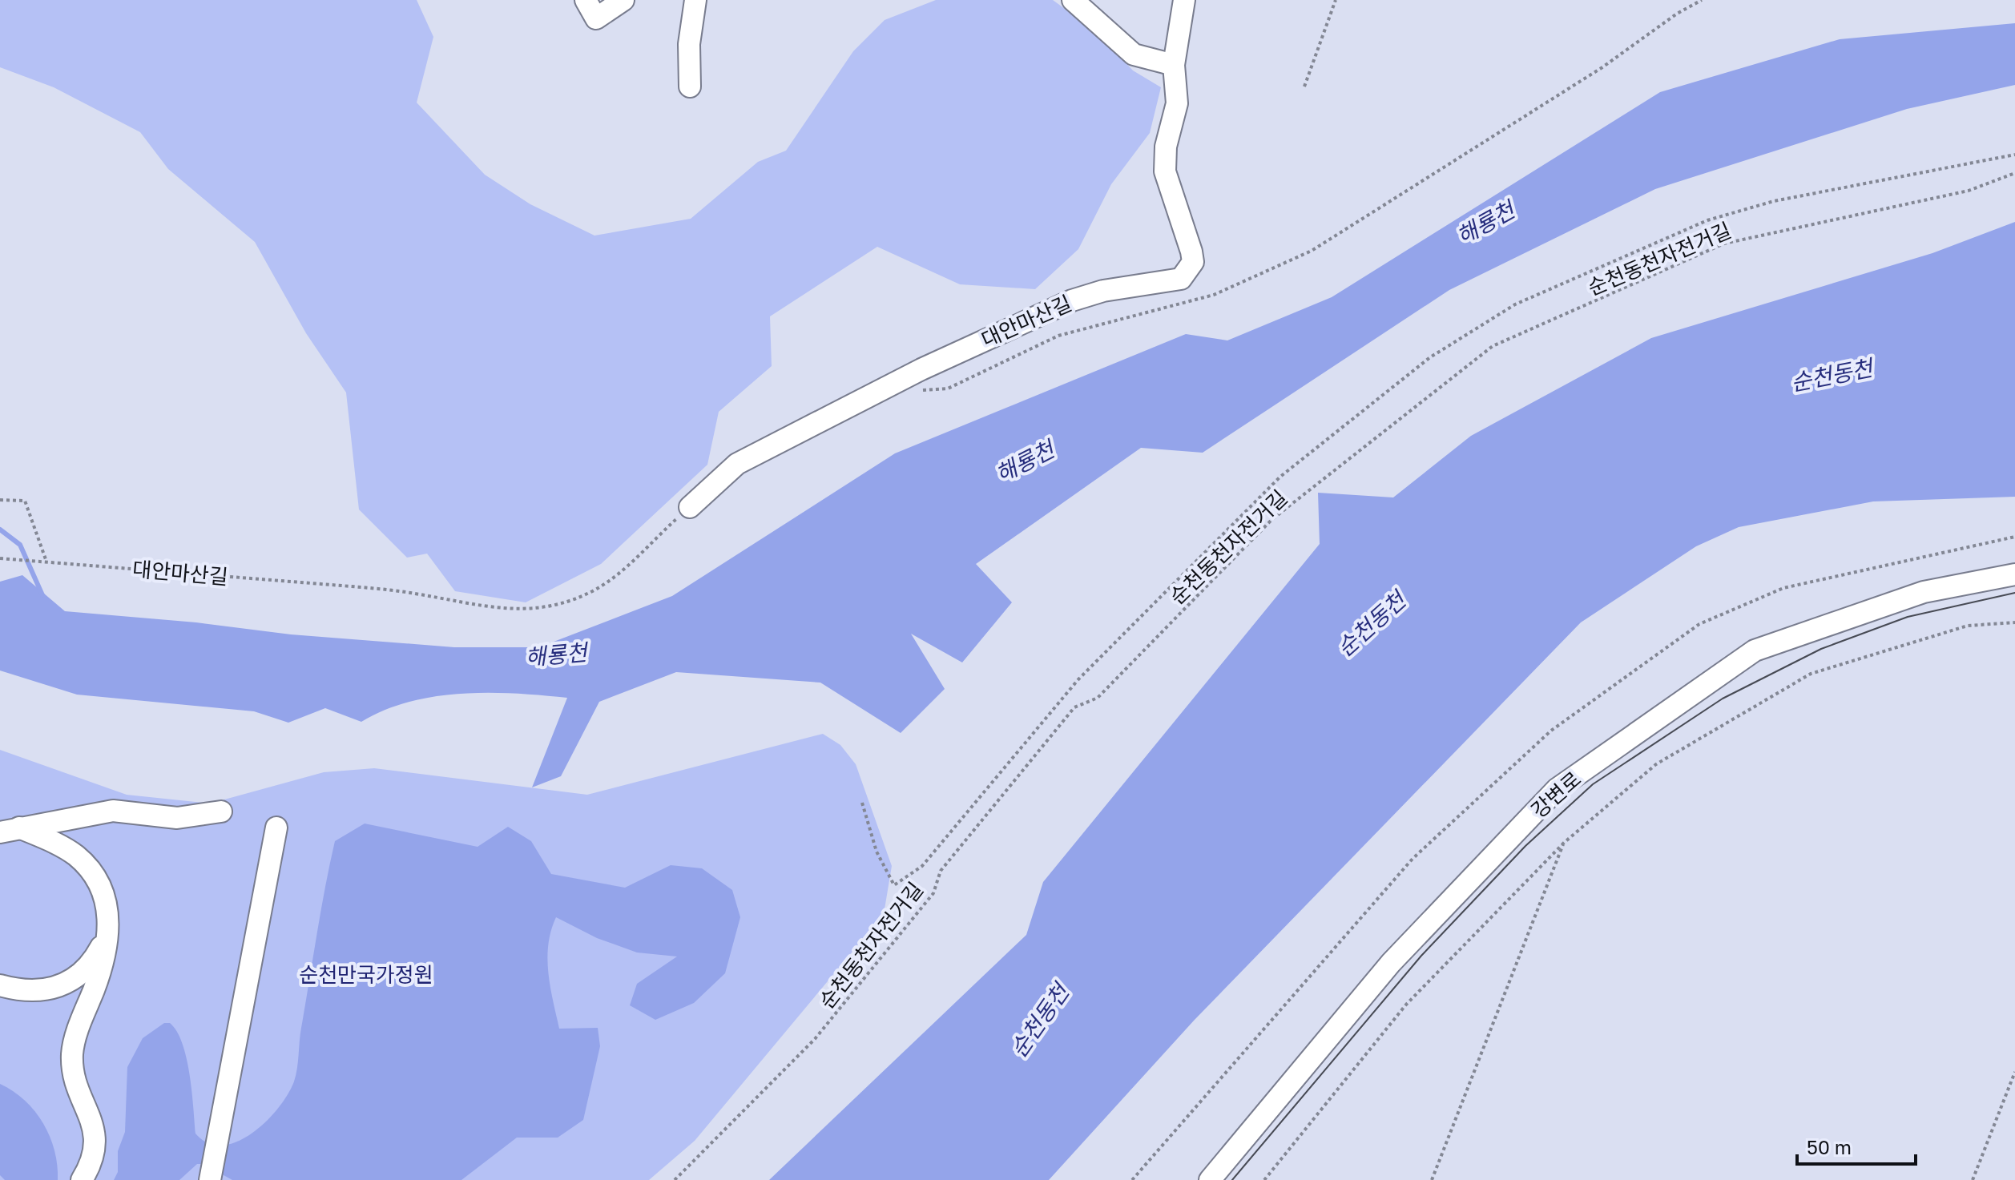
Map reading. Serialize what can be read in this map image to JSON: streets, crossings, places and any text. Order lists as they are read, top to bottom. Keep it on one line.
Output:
{"streets":{"street":["대안마산길","강변로"],"path":["순천동천자전거길"]},"water":["해룡천","순천동천"],"parks":["순천만국가정원"],"scale_bar":"50 m"}
